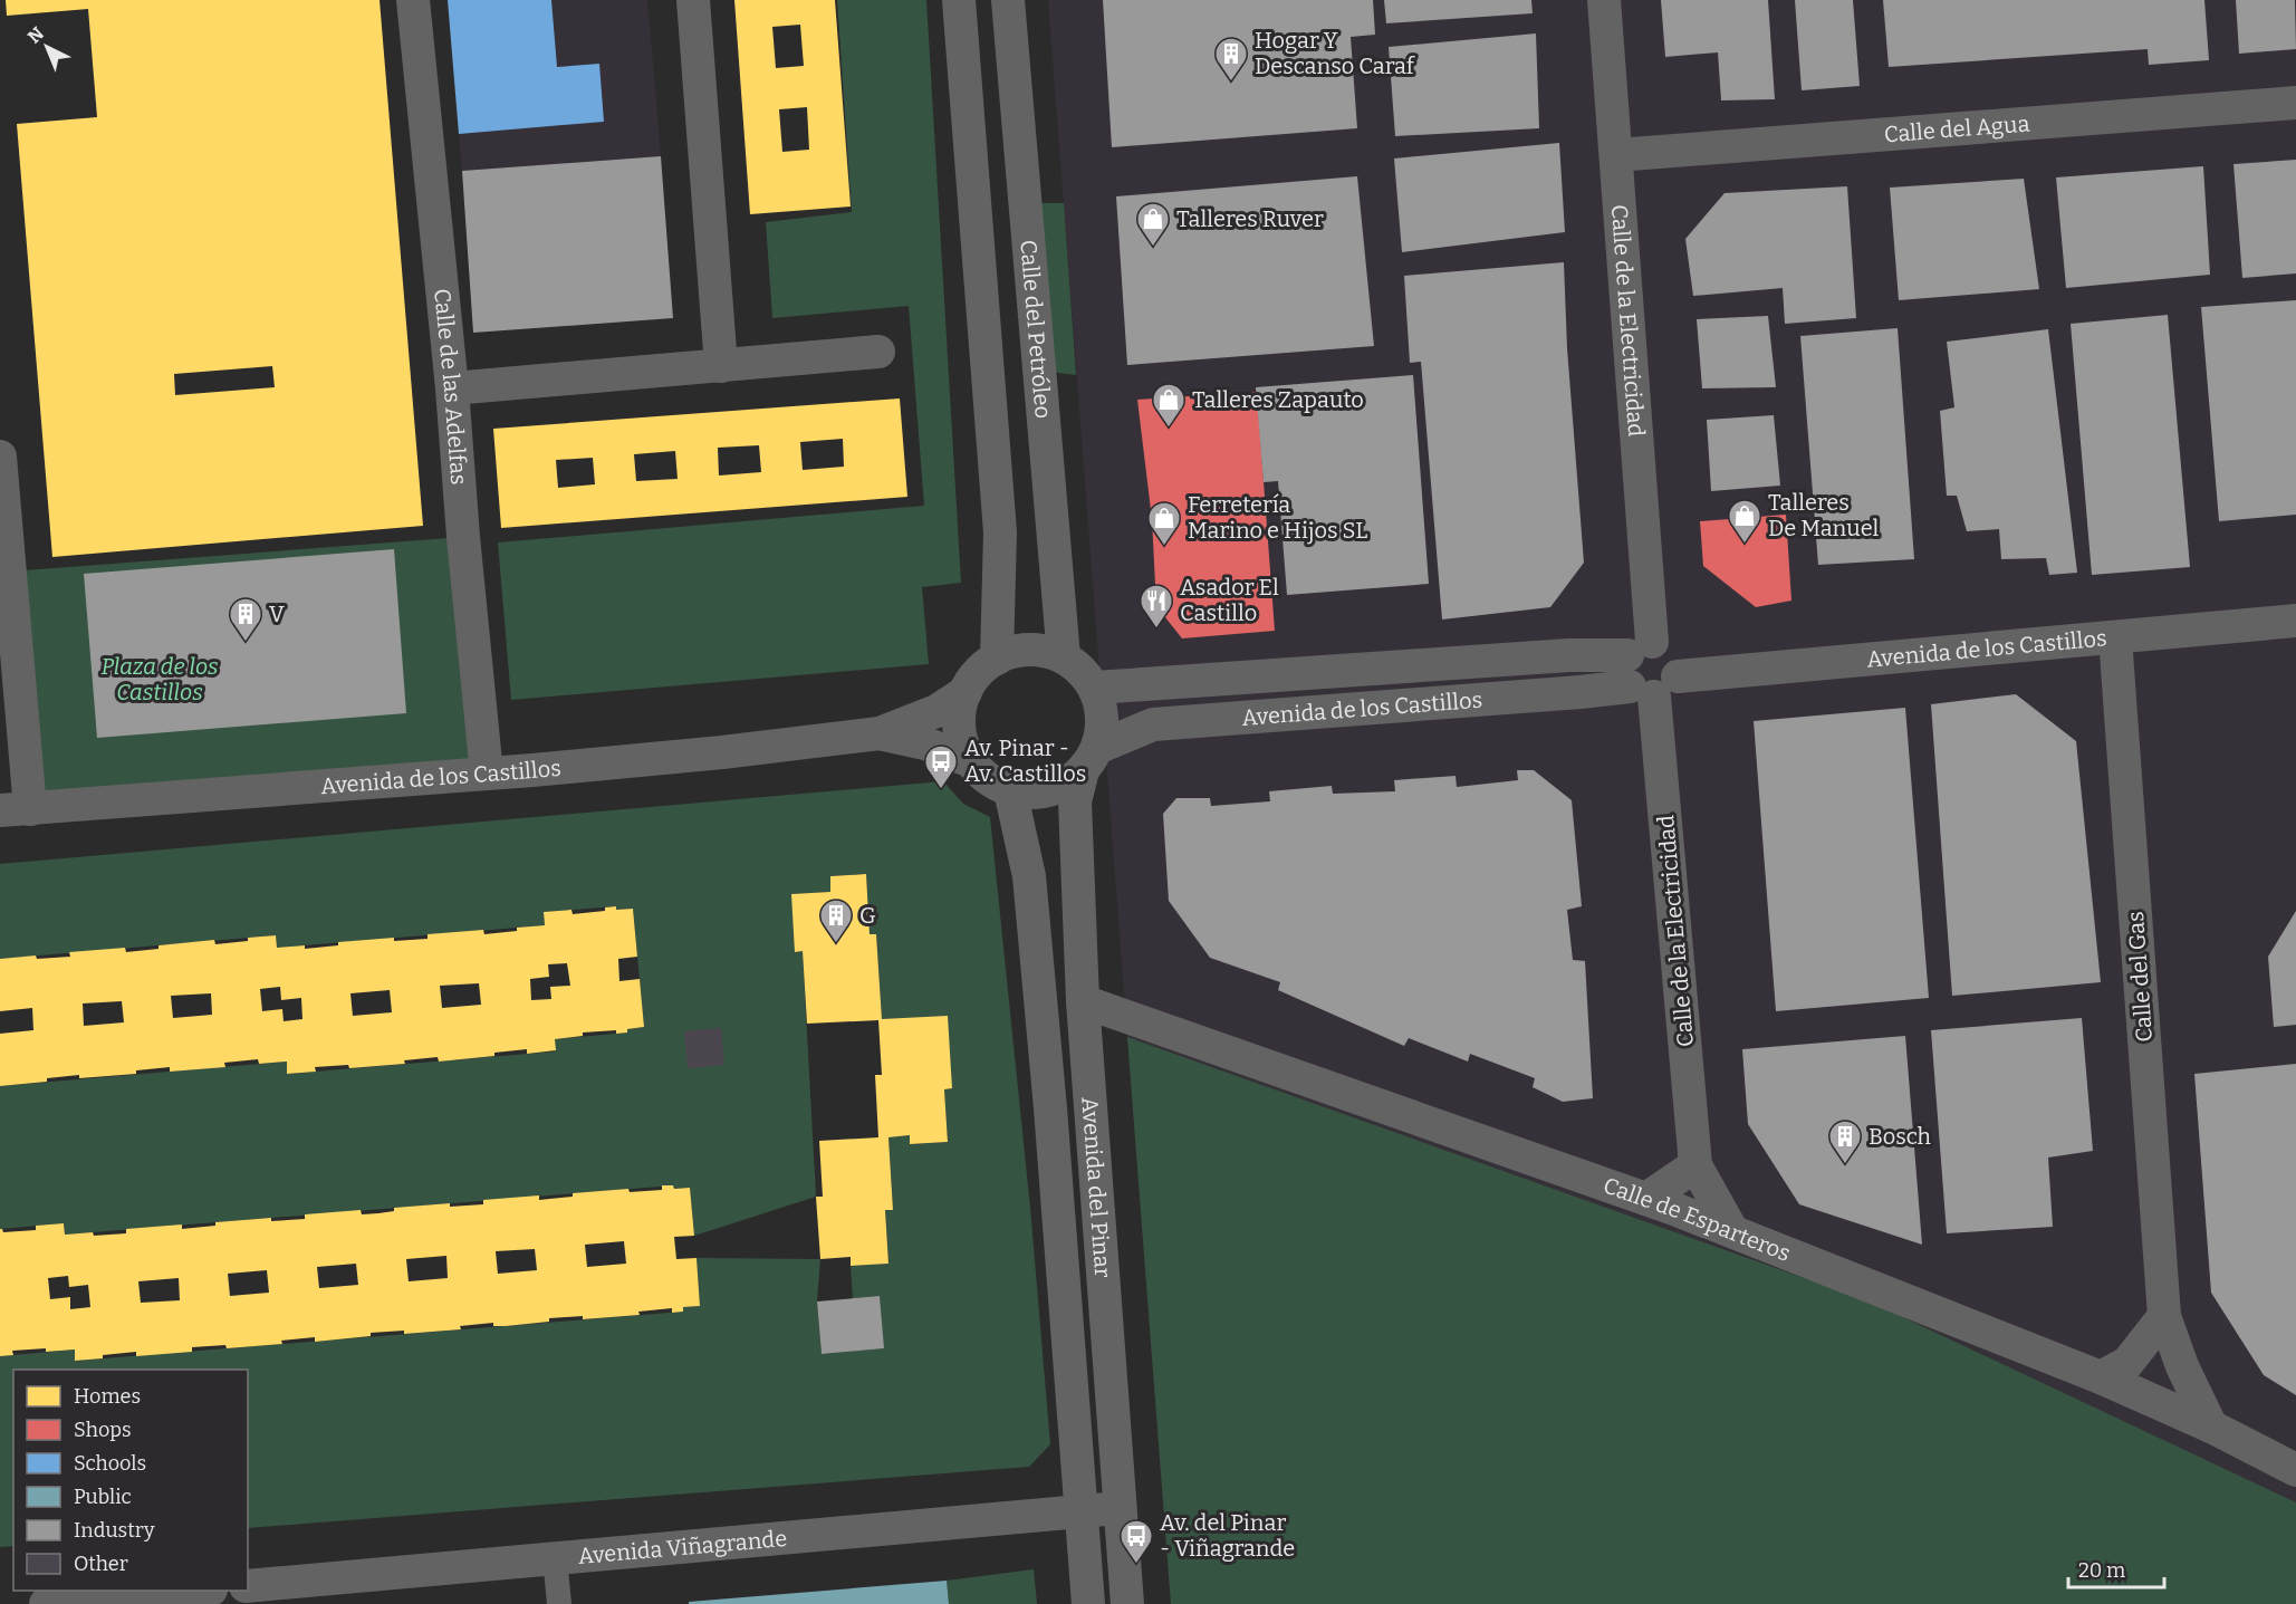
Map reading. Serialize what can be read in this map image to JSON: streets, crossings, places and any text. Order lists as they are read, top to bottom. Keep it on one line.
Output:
{"streets":{"street":["Calle del Agua","Calle de la Electricidad","Calle del Petróleo","Calle de las Adelfas","Avenida de los Castillos","Calle del Gas","Avenida del Pinar","Calle de Esparteros","Avenida Viñagrande"]},"crossings":[["Calle del Agua","Calle de la Electricidad"],["Calle de la Electricidad","Avenida de los Castillos"],["Calle de la Electricidad","Calle de Esparteros"],["Calle del Petróleo","Avenida de los Castillos"],["Calle del Petróleo","Avenida del Pinar"],["Calle de las Adelfas","Avenida de los Castillos"],["Avenida de los Castillos","Calle del Gas"],["Avenida de los Castillos","Avenida del Pinar"],["Calle del Gas","Calle de Esparteros"],["Avenida del Pinar","Calle de Esparteros"],["Avenida del Pinar","Avenida Viñagrande"]],"parks":["Plaza de los Castillos"],"places":{"building":["Hogar Y Descanso Caraf","V","G","Bosch"],"shop":["Talleres Ruver","Talleres Zapauto","Talleres De Manuel","Ferretería Marino e Hijos SL"],"restaurant":["Asador El Castillo"],"bus stop":["Av. Pinar - Av. Castillos","Av. del Pinar - Viñagrande"]},"legend":["Homes","Shops","Schools","Public","Industry","Other"],"scale_bar":"20 m","north":"top left"}
